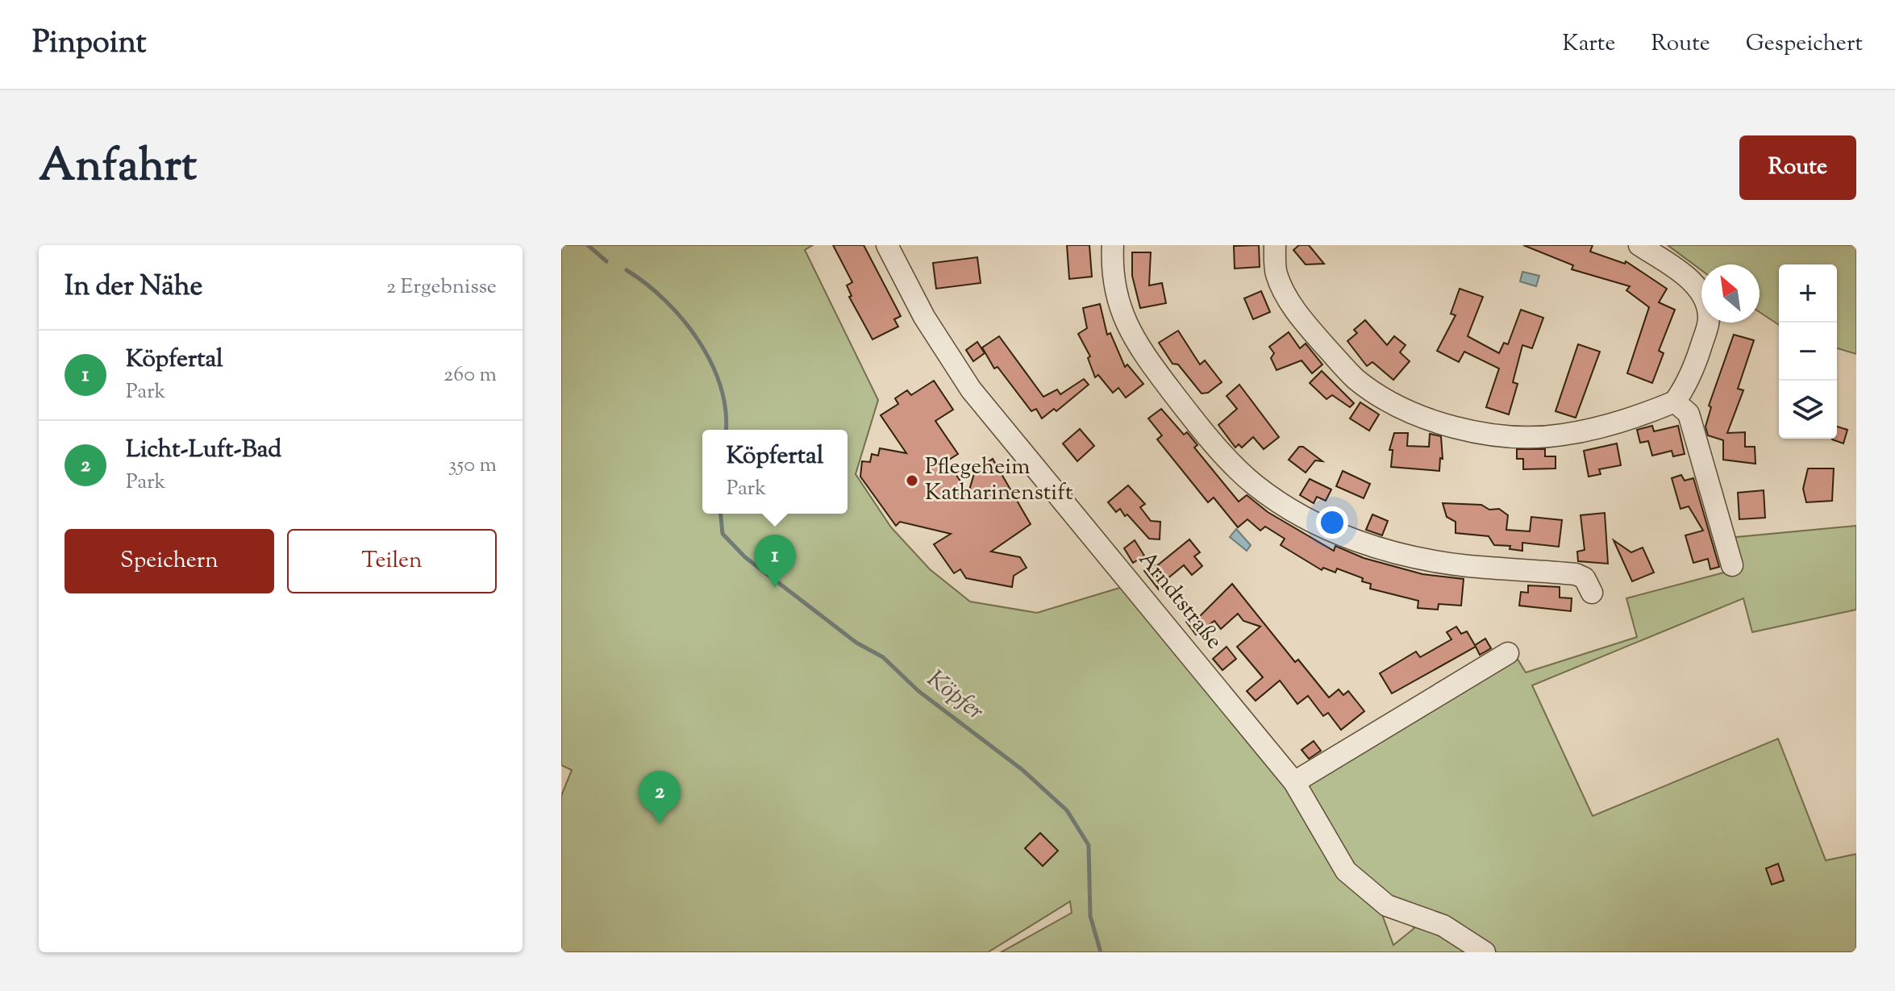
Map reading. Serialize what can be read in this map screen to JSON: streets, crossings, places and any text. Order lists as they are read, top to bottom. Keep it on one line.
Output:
{"streets":{"street":["Arndtstraße"]},"water":["Köpfer"],"places":["Pflegeheim Katharinenstift"],"north":"top left","page":{"header":"Pinpoint","nav":["Karte","Route","Gespeichert"],"title":"Anfahrt","buttons":["Route",["Speichern","Teilen"]],"heading":["In der Nähe","2 Ergebnisse"],"map_buttons":["+","−"],"list":[{"mark":"1","name":"Köpfertal","note":"Park","value":"260 m"},{"mark":"2","name":"Licht-Luft-Bad","note":"Park","value":"350 m"}],"popup":["Köpfertal","Park"],"pins":["1","2"]}}
